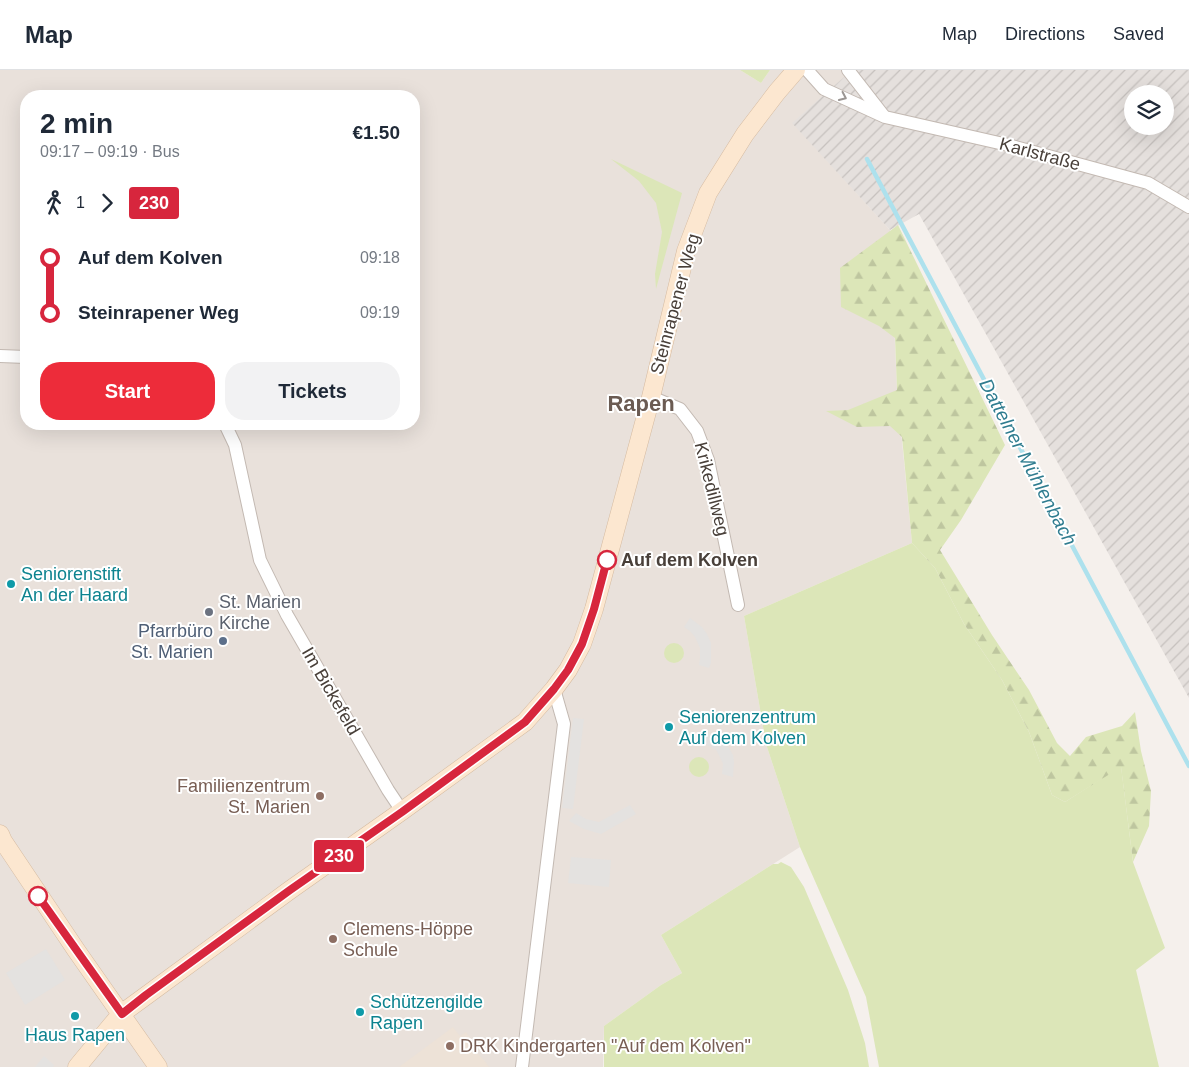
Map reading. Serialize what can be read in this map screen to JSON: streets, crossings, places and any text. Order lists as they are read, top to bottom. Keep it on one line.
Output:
{"streets":{"street":["Karlstraße","Steinrapener Weg","Krikedillweg","Im Bickefeld"]},"crossings":[["Steinrapener Weg","Krikedillweg"],["Steinrapener Weg","Im Bickefeld"]],"districts":["Rapen"],"water":["Dattelner Mühlenbach"],"places":["Auf dem Kolven","Seniorenstift An der Haard","St. Marien Kirche","Pfarrbüro St. Marien","Seniorenzentrum Auf dem Kolven","Familienzentrum St. Marien","Clemens-Höppe Schule","Schützengilde Rapen","Haus Rapen","DRK Kindergarten \"Auf dem Kolven\""],"lines":["bus line 230"],"page":{"header":"Map","nav":["Map","Directions","Saved"],"on_map":"230","heading":["2 min","09:17 – 09:19 · Bus","€1.50"],"legs":["1","230"],"list":[{"name":"Auf dem Kolven","value":"09:18"},{"name":"Steinrapener Weg","value":"09:19"}],"buttons":["Start","Tickets"]}}
